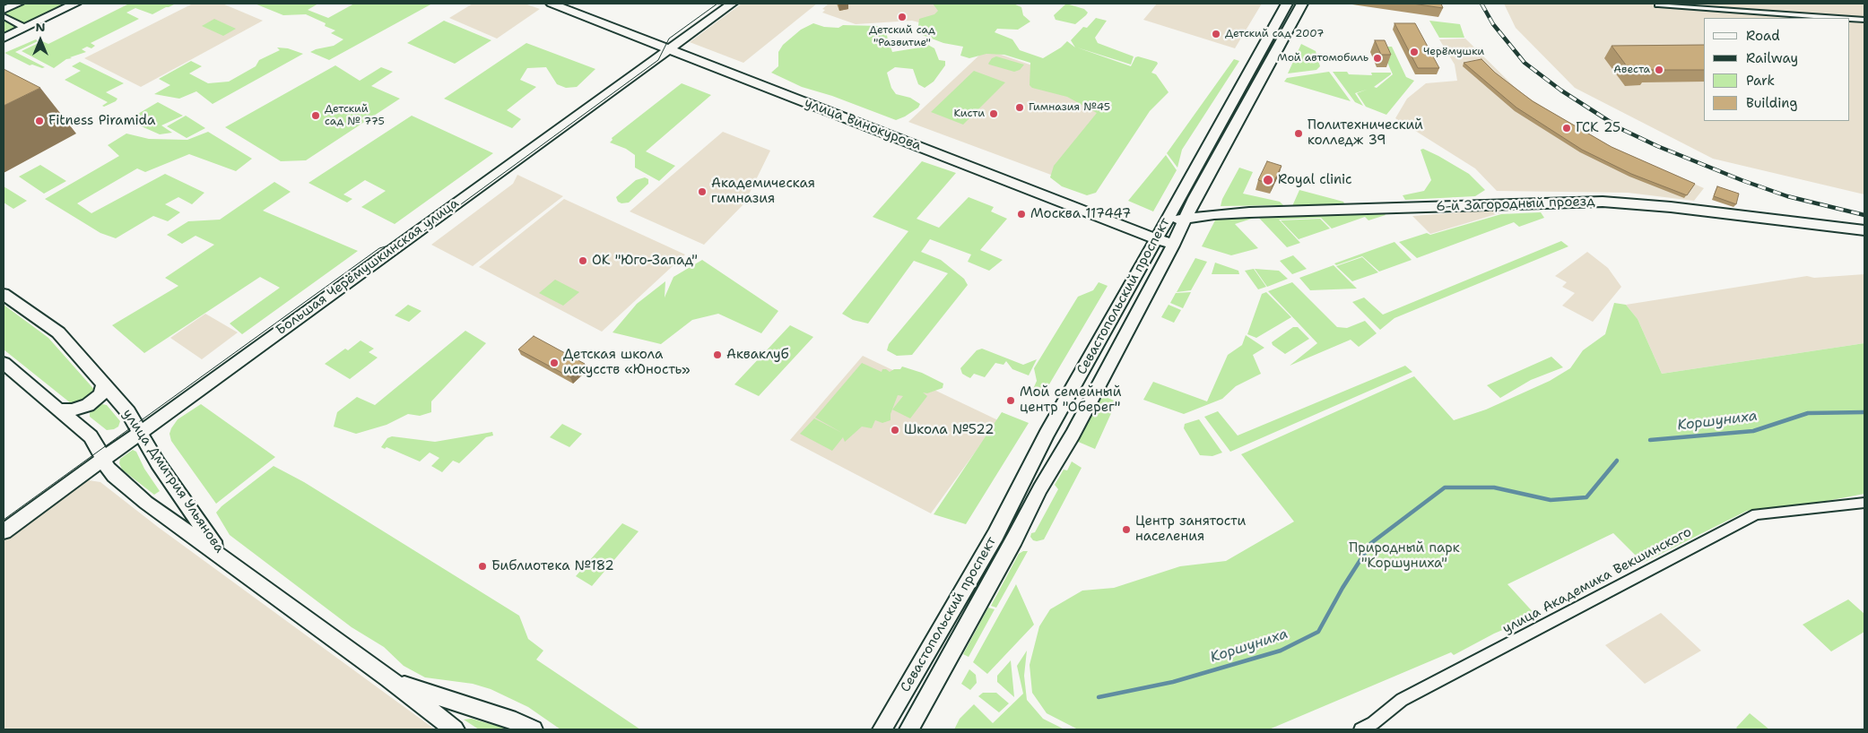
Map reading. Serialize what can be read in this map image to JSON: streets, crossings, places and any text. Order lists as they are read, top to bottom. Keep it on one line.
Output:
{"streets":{"main road":["улица Винокурова","6-й Загородный проезд","Большая Черёмушкинская улица","Севастопольский проспект","улица Дмитрия Ульянова"],"street":["улица Академика Векшинского"]},"crossings":[["улица Винокурова","Большая Черёмушкинская улица"],["улица Винокурова","Севастопольский проспект"],["6-й Загородный проезд","Севастопольский проспект"],["Большая Черёмушкинская улица","улица Дмитрия Ульянова"]],"water":["Коршуниха"],"parks":["Природный парк \"Коршуниха\""],"places":["Детский сад \"Развитие\"","Детский сад 2007","Черёмушки","Мой автомобиль","Авеста","Гимназия №45","Кисти","Детский сад № 775","Fitness Piramida","ГСК 25","Политехнический колледж 39","Royal clinic","Академическая гимназия","Москва 117447","ОК \"Юго-Запад\"","Акваклуб","Детская школа искусств «Юность»","Мой семейный центр \"Оберег\"","Школа №522","Центр занятости населения","Библиотека №182"],"legend":["Road","Railway","Park","Building"],"north":"top"}
